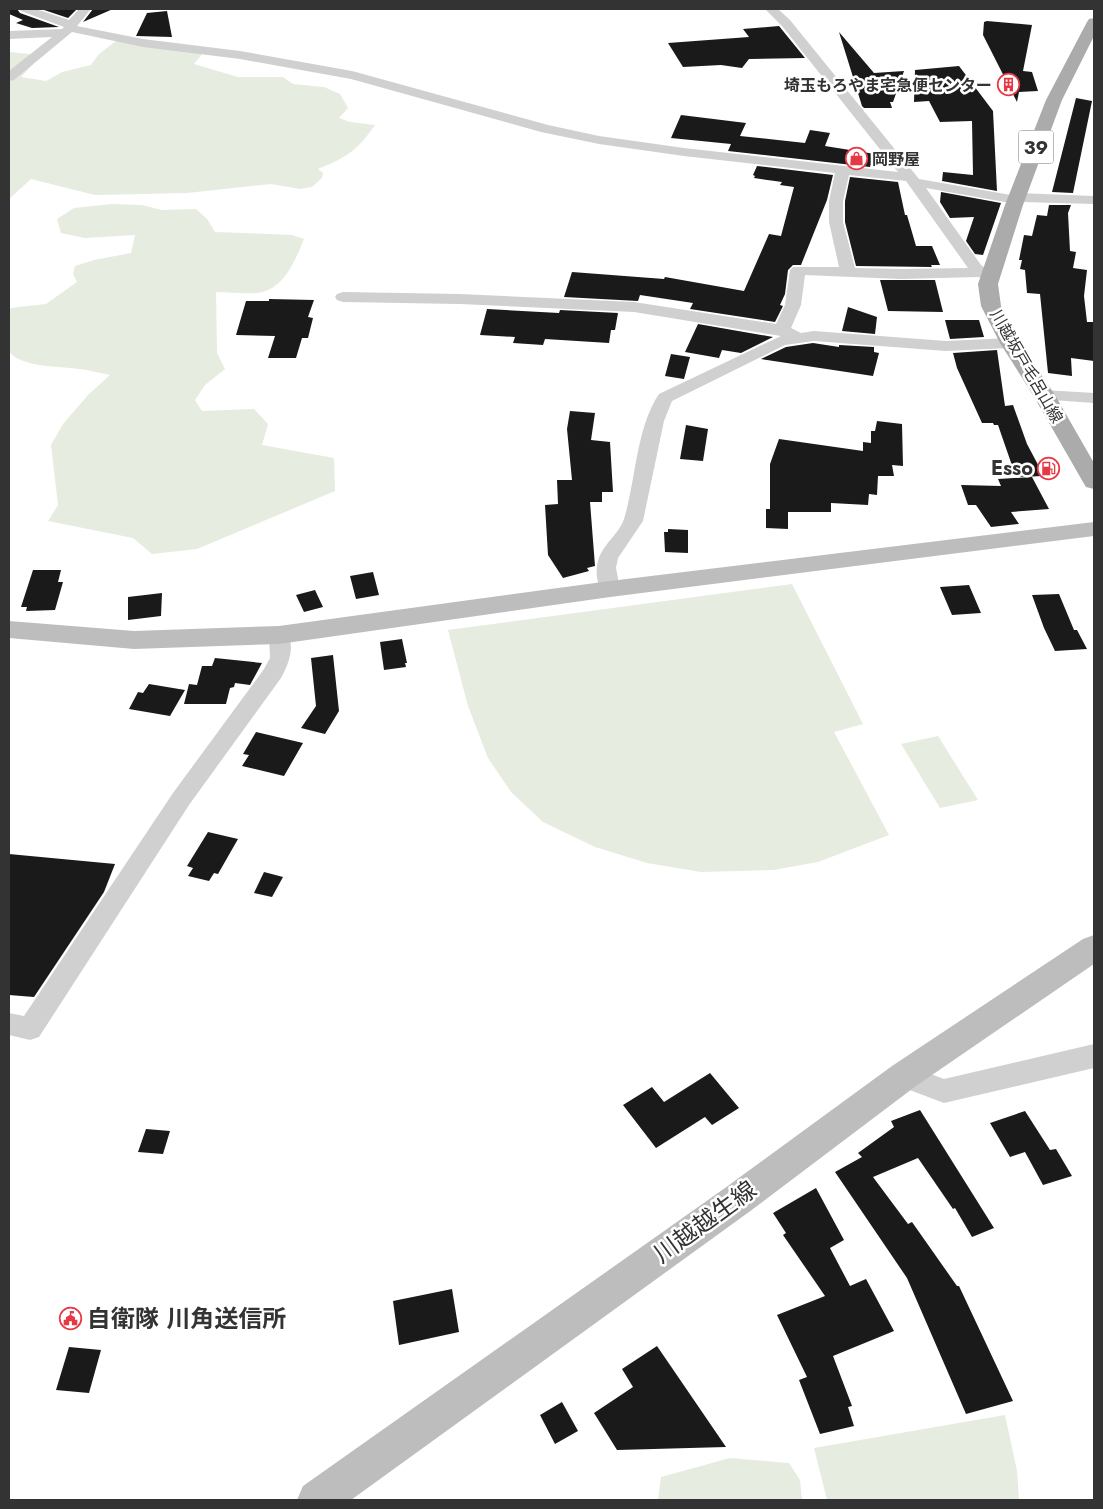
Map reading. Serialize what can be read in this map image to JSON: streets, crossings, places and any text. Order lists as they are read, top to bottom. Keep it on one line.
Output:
{"streets":{"main road":["39","川越坂戸毛呂山線"],"street":["川越越生線"]},"places":{"building":["埼玉もろやま宅急便センター"],"shop":["岡野屋"],"fuel station":["Esso"],"public building":["自衛隊 川角送信所"]}}
